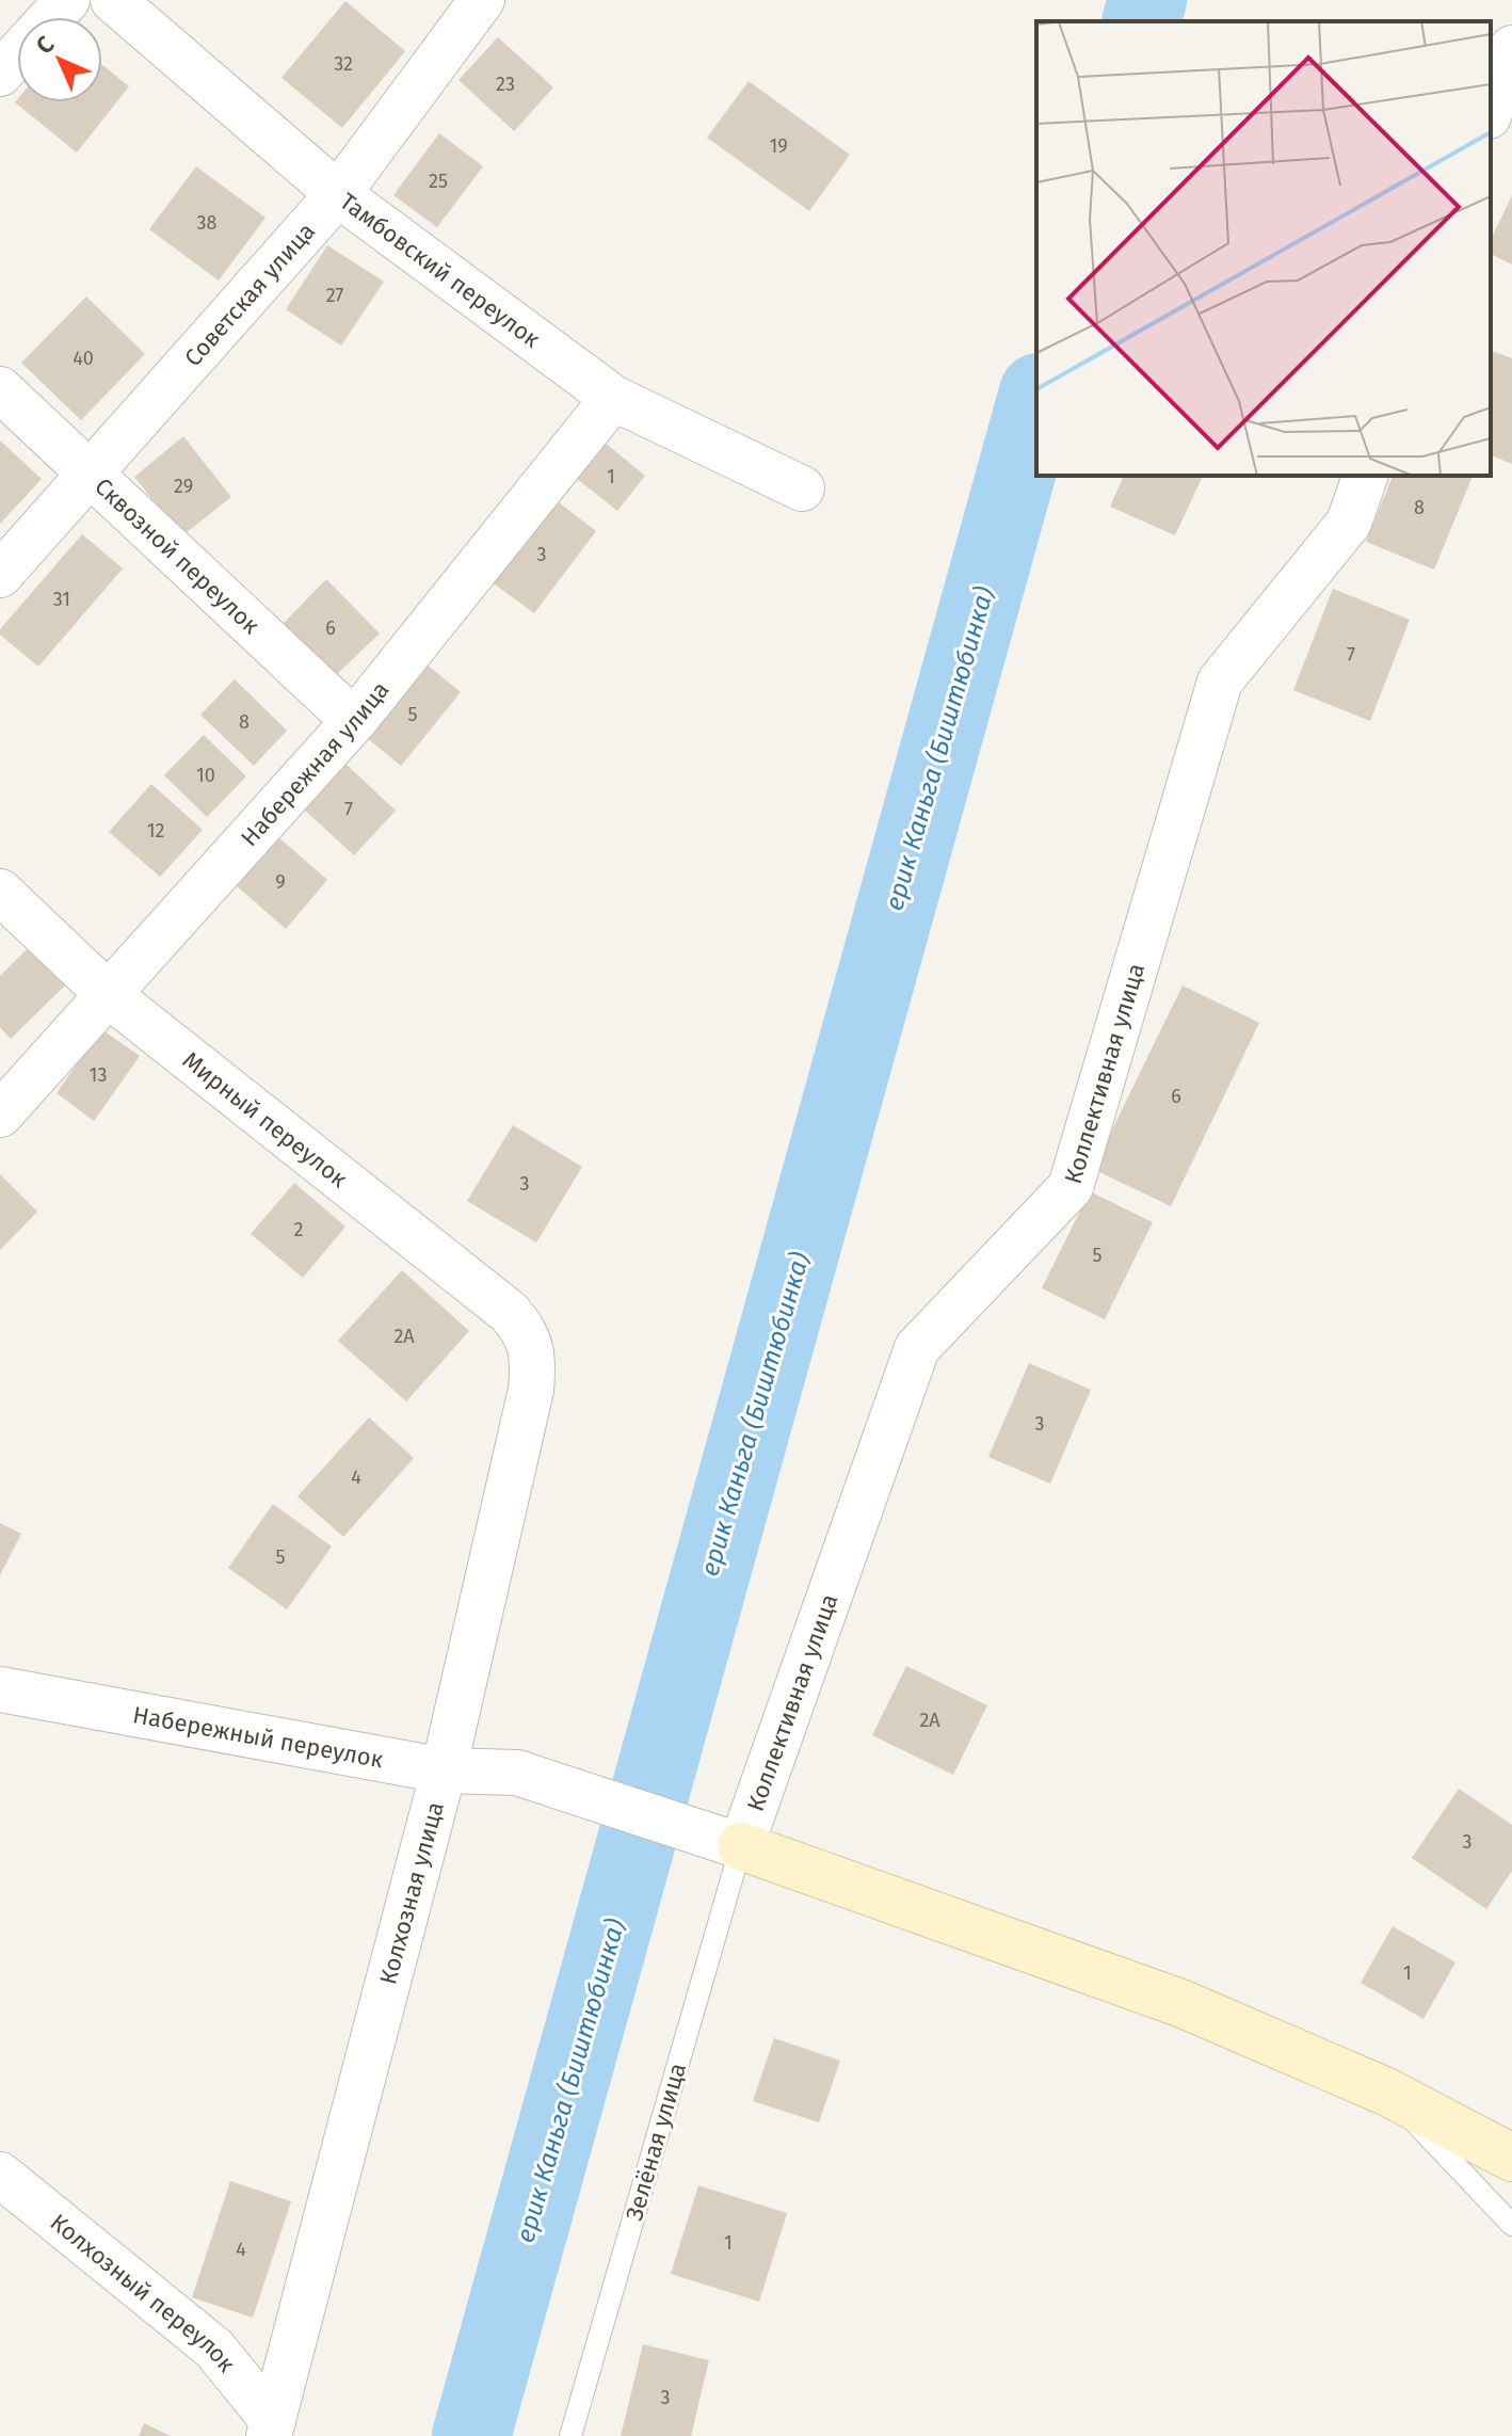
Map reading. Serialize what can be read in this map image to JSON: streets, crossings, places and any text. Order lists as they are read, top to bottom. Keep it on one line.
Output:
{"streets":{"street":["Тамбовский переулок","Советская улица","Сквозной переулок","Набережная улица","Коллективная улица","Мирный переулок","Набережный переулок","Колхозная улица","Колхозный переулок"],"lane":["Зелёная улица"]},"crossings":[["Тамбовский переулок","Советская улица"],["Тамбовский переулок","Набережная улица"],["Советская улица","Сквозной переулок"],["Сквозной переулок","Набережная улица"],["Набережная улица","Мирный переулок"],["Коллективная улица","Набережный переулок"],["Коллективная улица","Зелёная улица"],["Мирный переулок","Колхозная улица"],["Набережный переулок","Колхозная улица"],["Набережный переулок","Зелёная улица"],["Колхозная улица","Колхозный переулок"]],"water":["ерик Каньга (Биштюбинка)"],"house_numbers":["32","23","19","25","38","27","40","1","29","8","3","31","6","7","5","8","10","7","12","9","13","6","3","2","5","2А","3","4","5","2А","3","1","1","4","3"],"north":"top left"}
